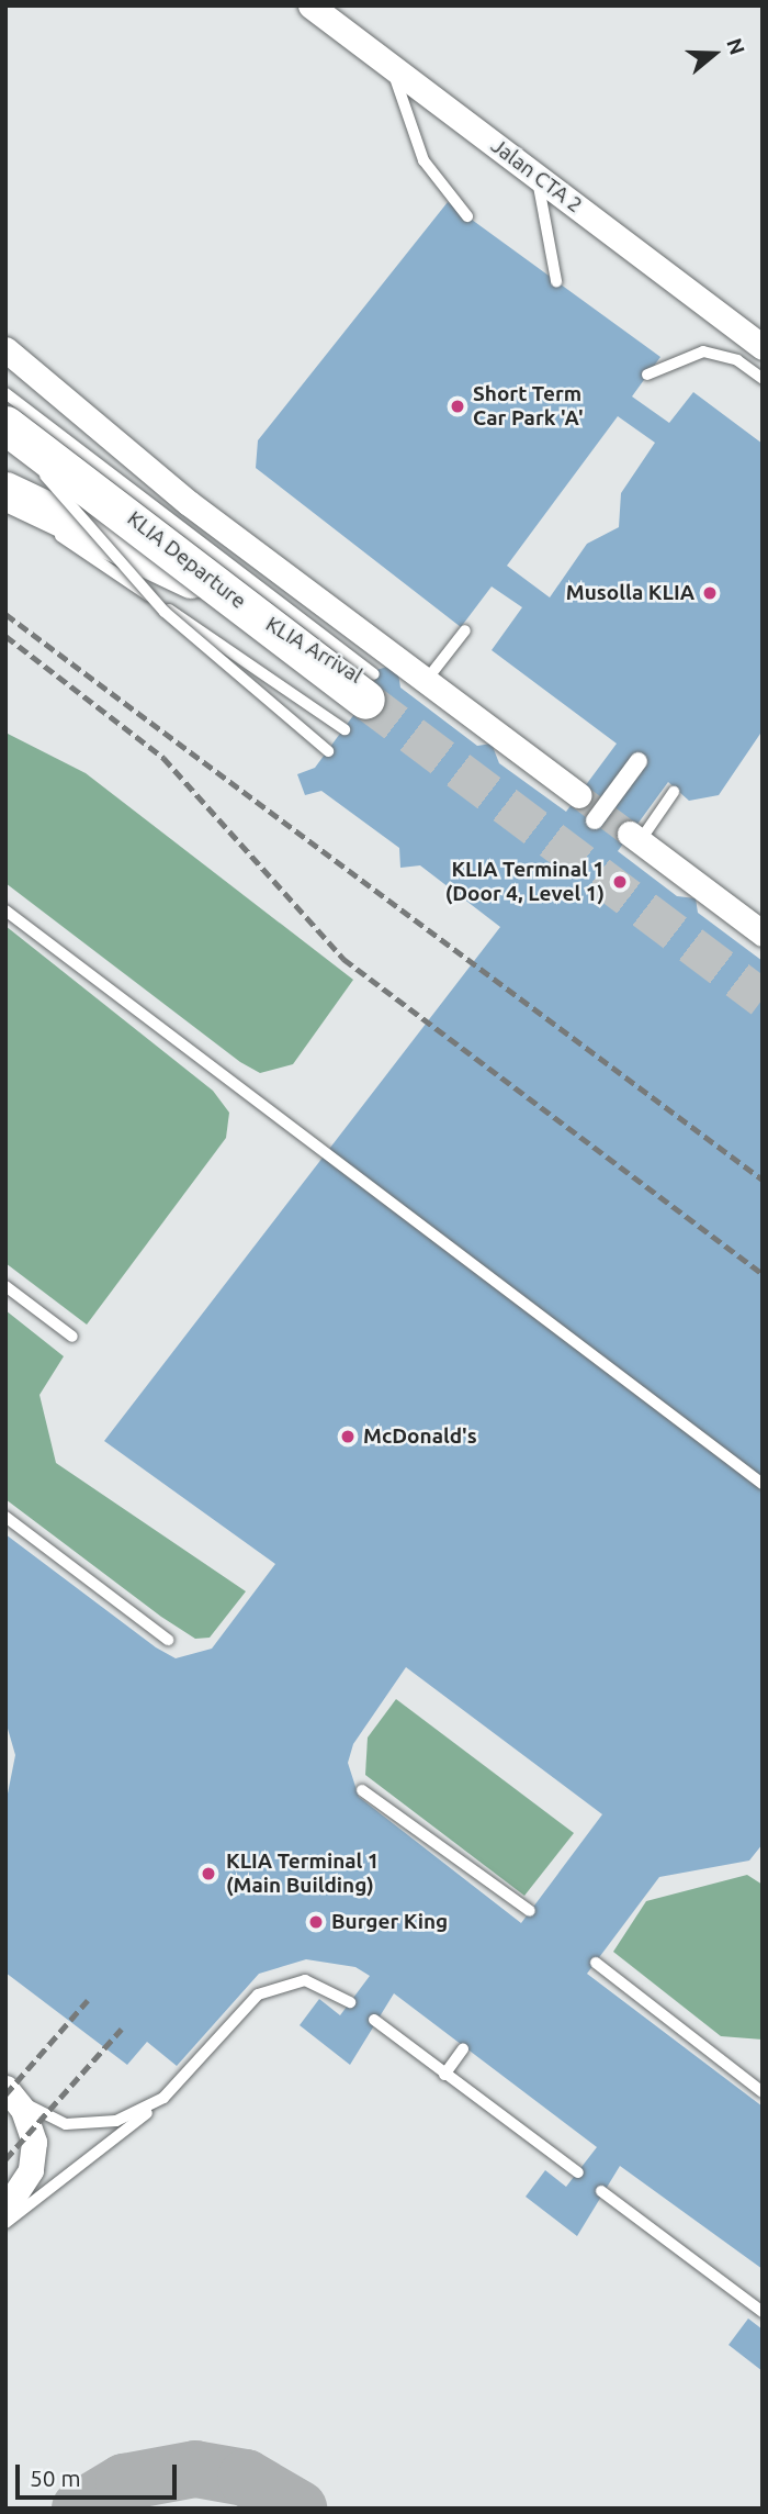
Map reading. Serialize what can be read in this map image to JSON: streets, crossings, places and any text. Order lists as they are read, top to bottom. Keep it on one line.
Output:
{"streets":{"main road":["KLIA Departure","KLIA Arrival"],"street":["Jalan CTA 2"]},"crossings":[["KLIA Departure","KLIA Arrival"]],"places":["Short Term Car Park 'A'","Musolla KLIA","KLIA Terminal 1 (Door 4, Level 1)","McDonald's","KLIA Terminal 1 (Main Building)","Burger King"],"scale_bar":"50 m","north":"right"}
